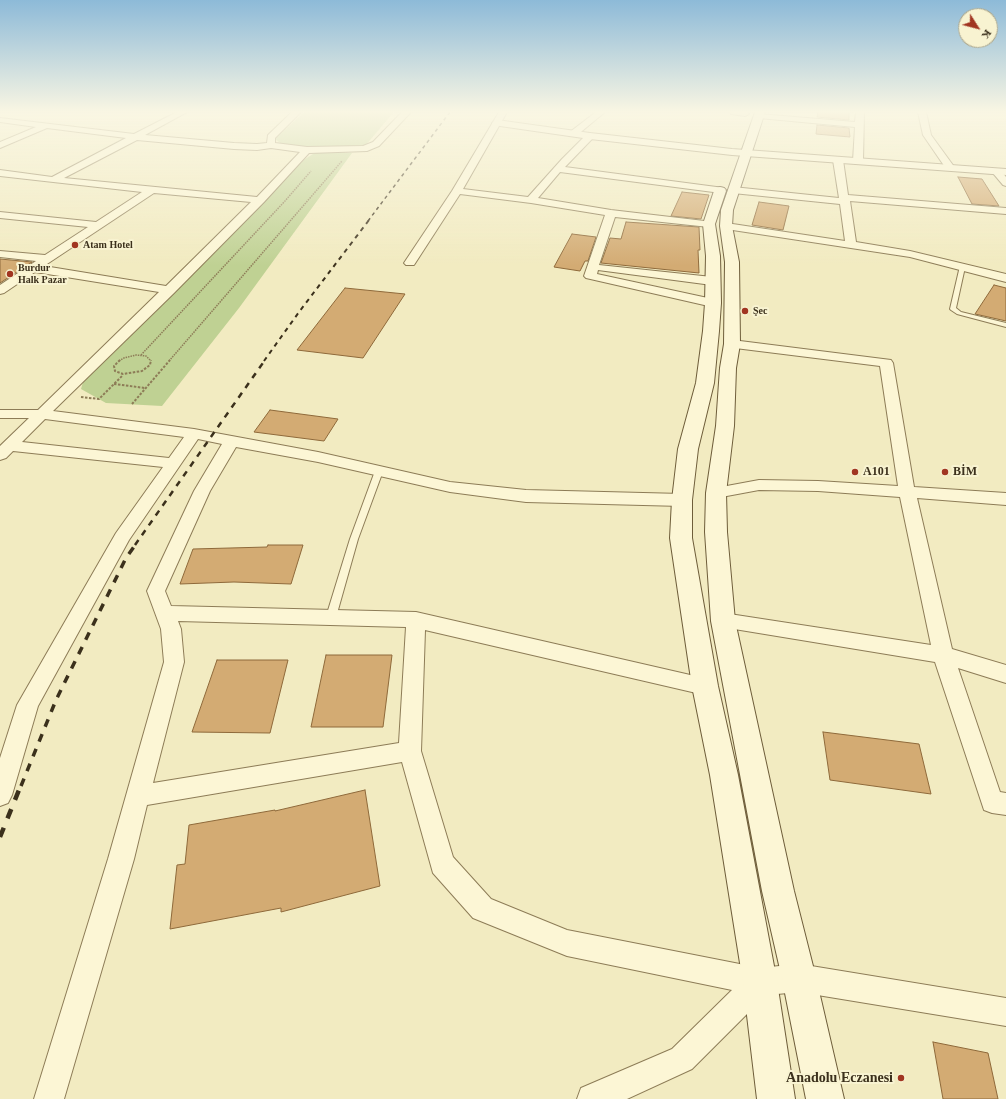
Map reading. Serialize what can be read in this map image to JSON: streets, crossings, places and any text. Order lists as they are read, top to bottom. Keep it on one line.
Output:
{"places":["Atam Hotel","Burdur Halk Pazar","Şec","A101","BİM","Anadolu Eczanesi"],"north":"bottom right"}
